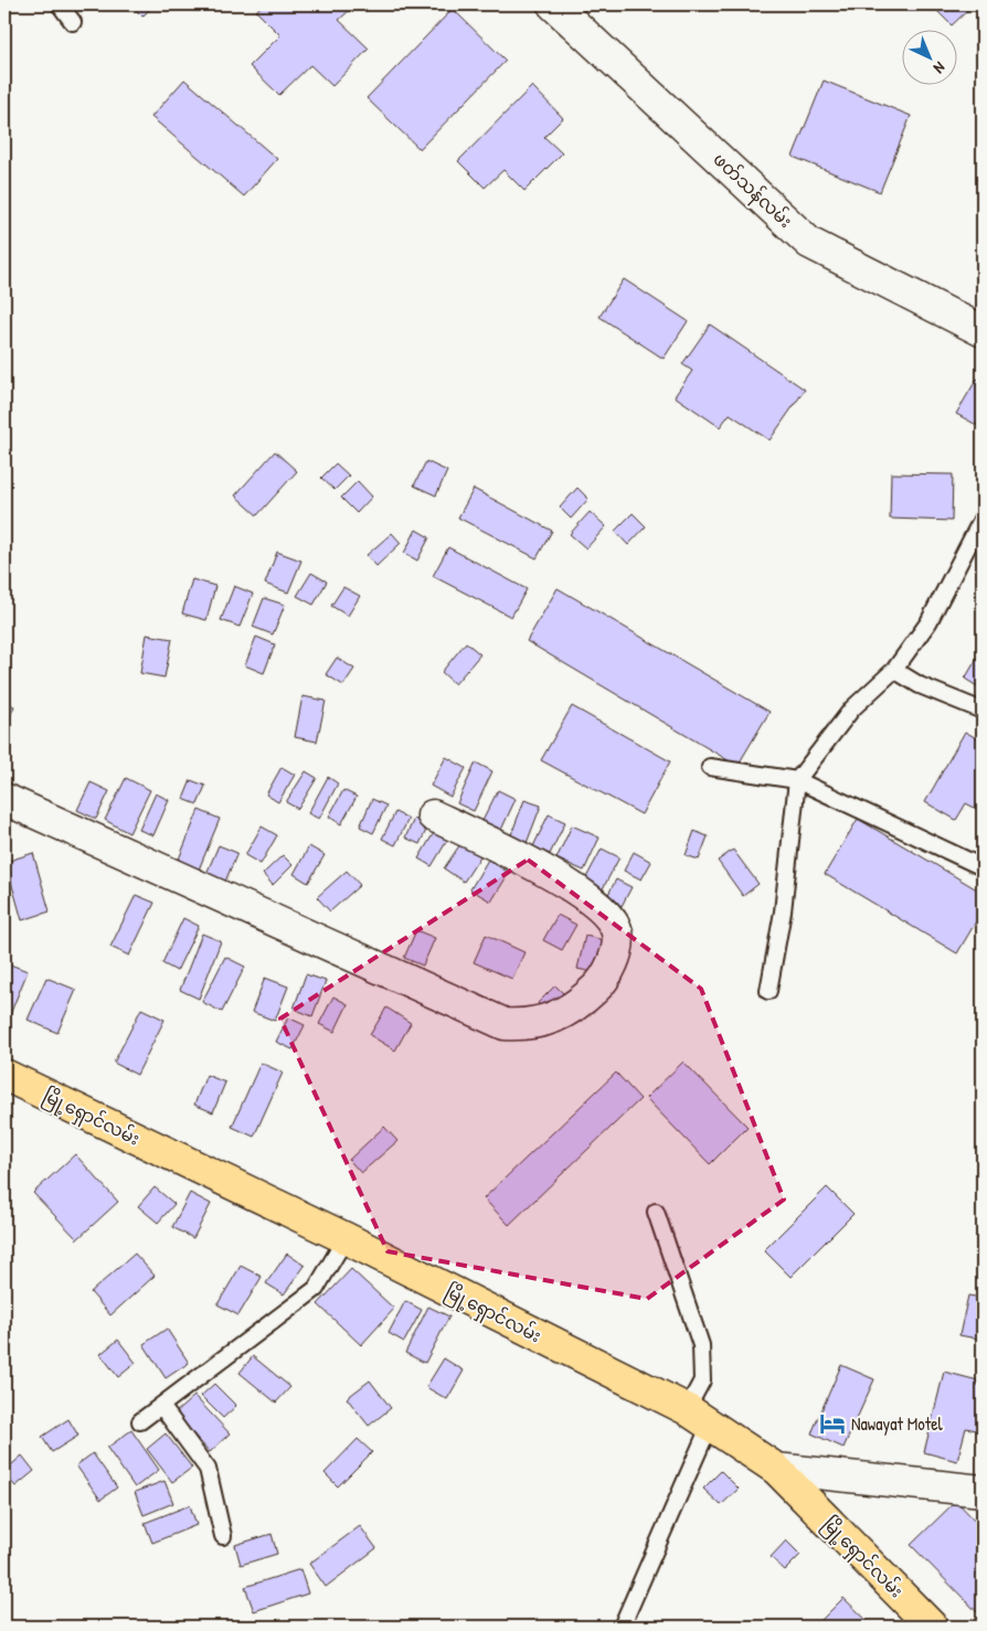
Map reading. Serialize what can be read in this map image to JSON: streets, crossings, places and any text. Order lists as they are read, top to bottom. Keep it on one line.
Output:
{"streets":{"highway":["မြို့ရှောင်လမ်း"],"street":["ဖတ်သန်လမ်း"]},"places":{"hotel":["Nawayat Motel"]},"north":"bottom right"}
